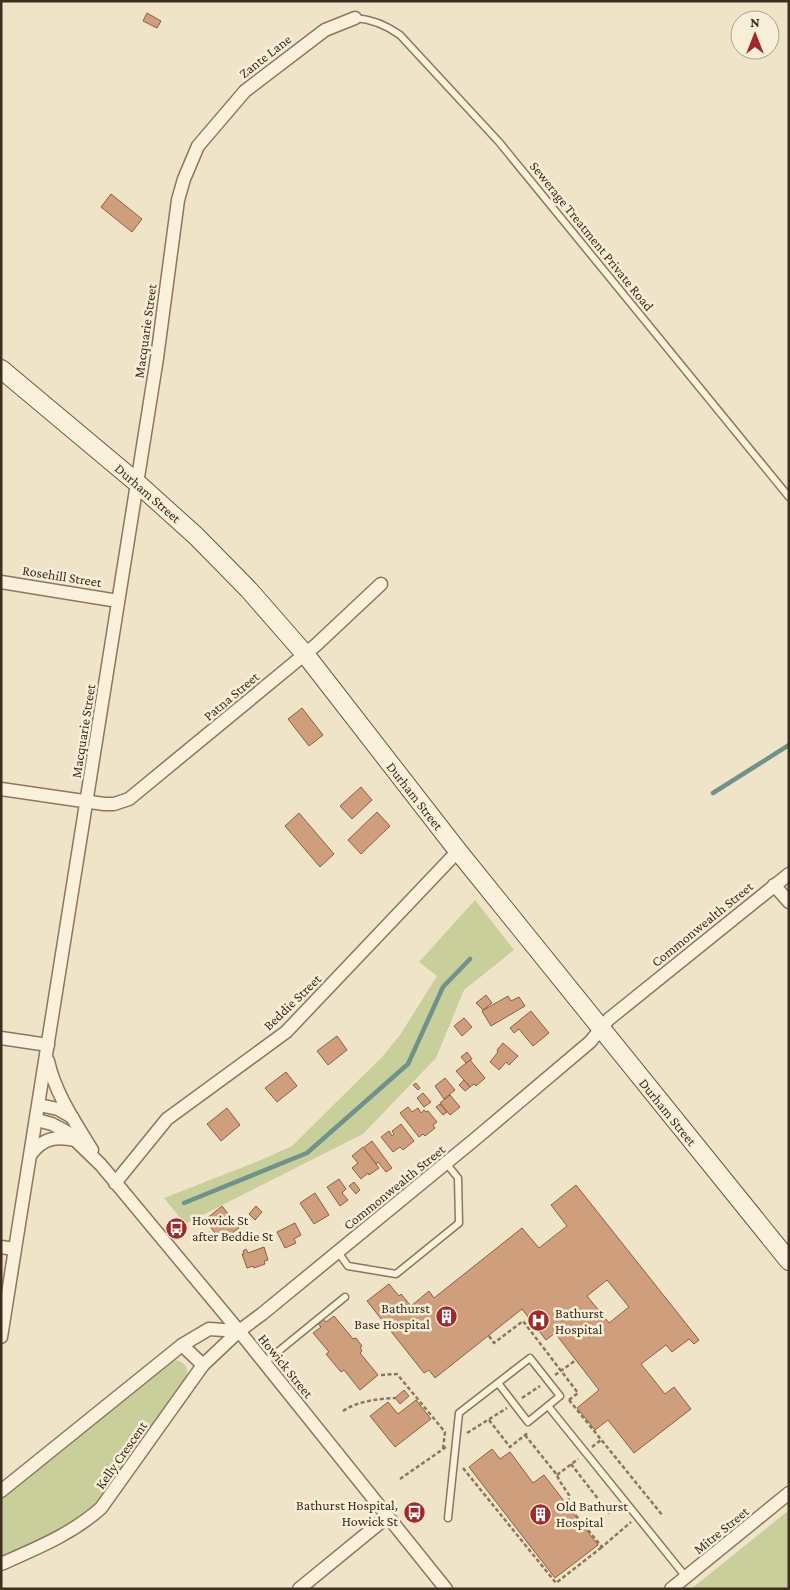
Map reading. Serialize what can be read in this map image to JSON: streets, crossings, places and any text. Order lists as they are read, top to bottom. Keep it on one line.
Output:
{"streets":{"main road":["Durham Street"],"street":["Zante Lane","Macquarie Street","Rosehill Street","Patna Street","Commonwealth Street","Beddie Street","Howick Street","Kelly Crescent","Mitre Street"],"lane":["Sewerage Treatment Private Road"]},"crossings":[["Zante Lane","Sewerage Treatment Private Road"],["Zante Lane","Macquarie Street"],["Macquarie Street","Durham Street"],["Macquarie Street","Rosehill Street"],["Macquarie Street","Patna Street"],["Macquarie Street","Howick Street"],["Durham Street","Patna Street"],["Durham Street","Commonwealth Street"],["Durham Street","Beddie Street"],["Commonwealth Street","Howick Street"],["Commonwealth Street","Kelly Crescent"],["Beddie Street","Howick Street"],["Howick Street","Kelly Crescent"]],"places":{"bus stop":["Howick St after Beddie St","Bathurst Hospital, Howick St"],"building":["Bathurst Base Hospital","Old Bathurst Hospital"],"hospital":["Bathurst Hospital"]},"north":"top"}
